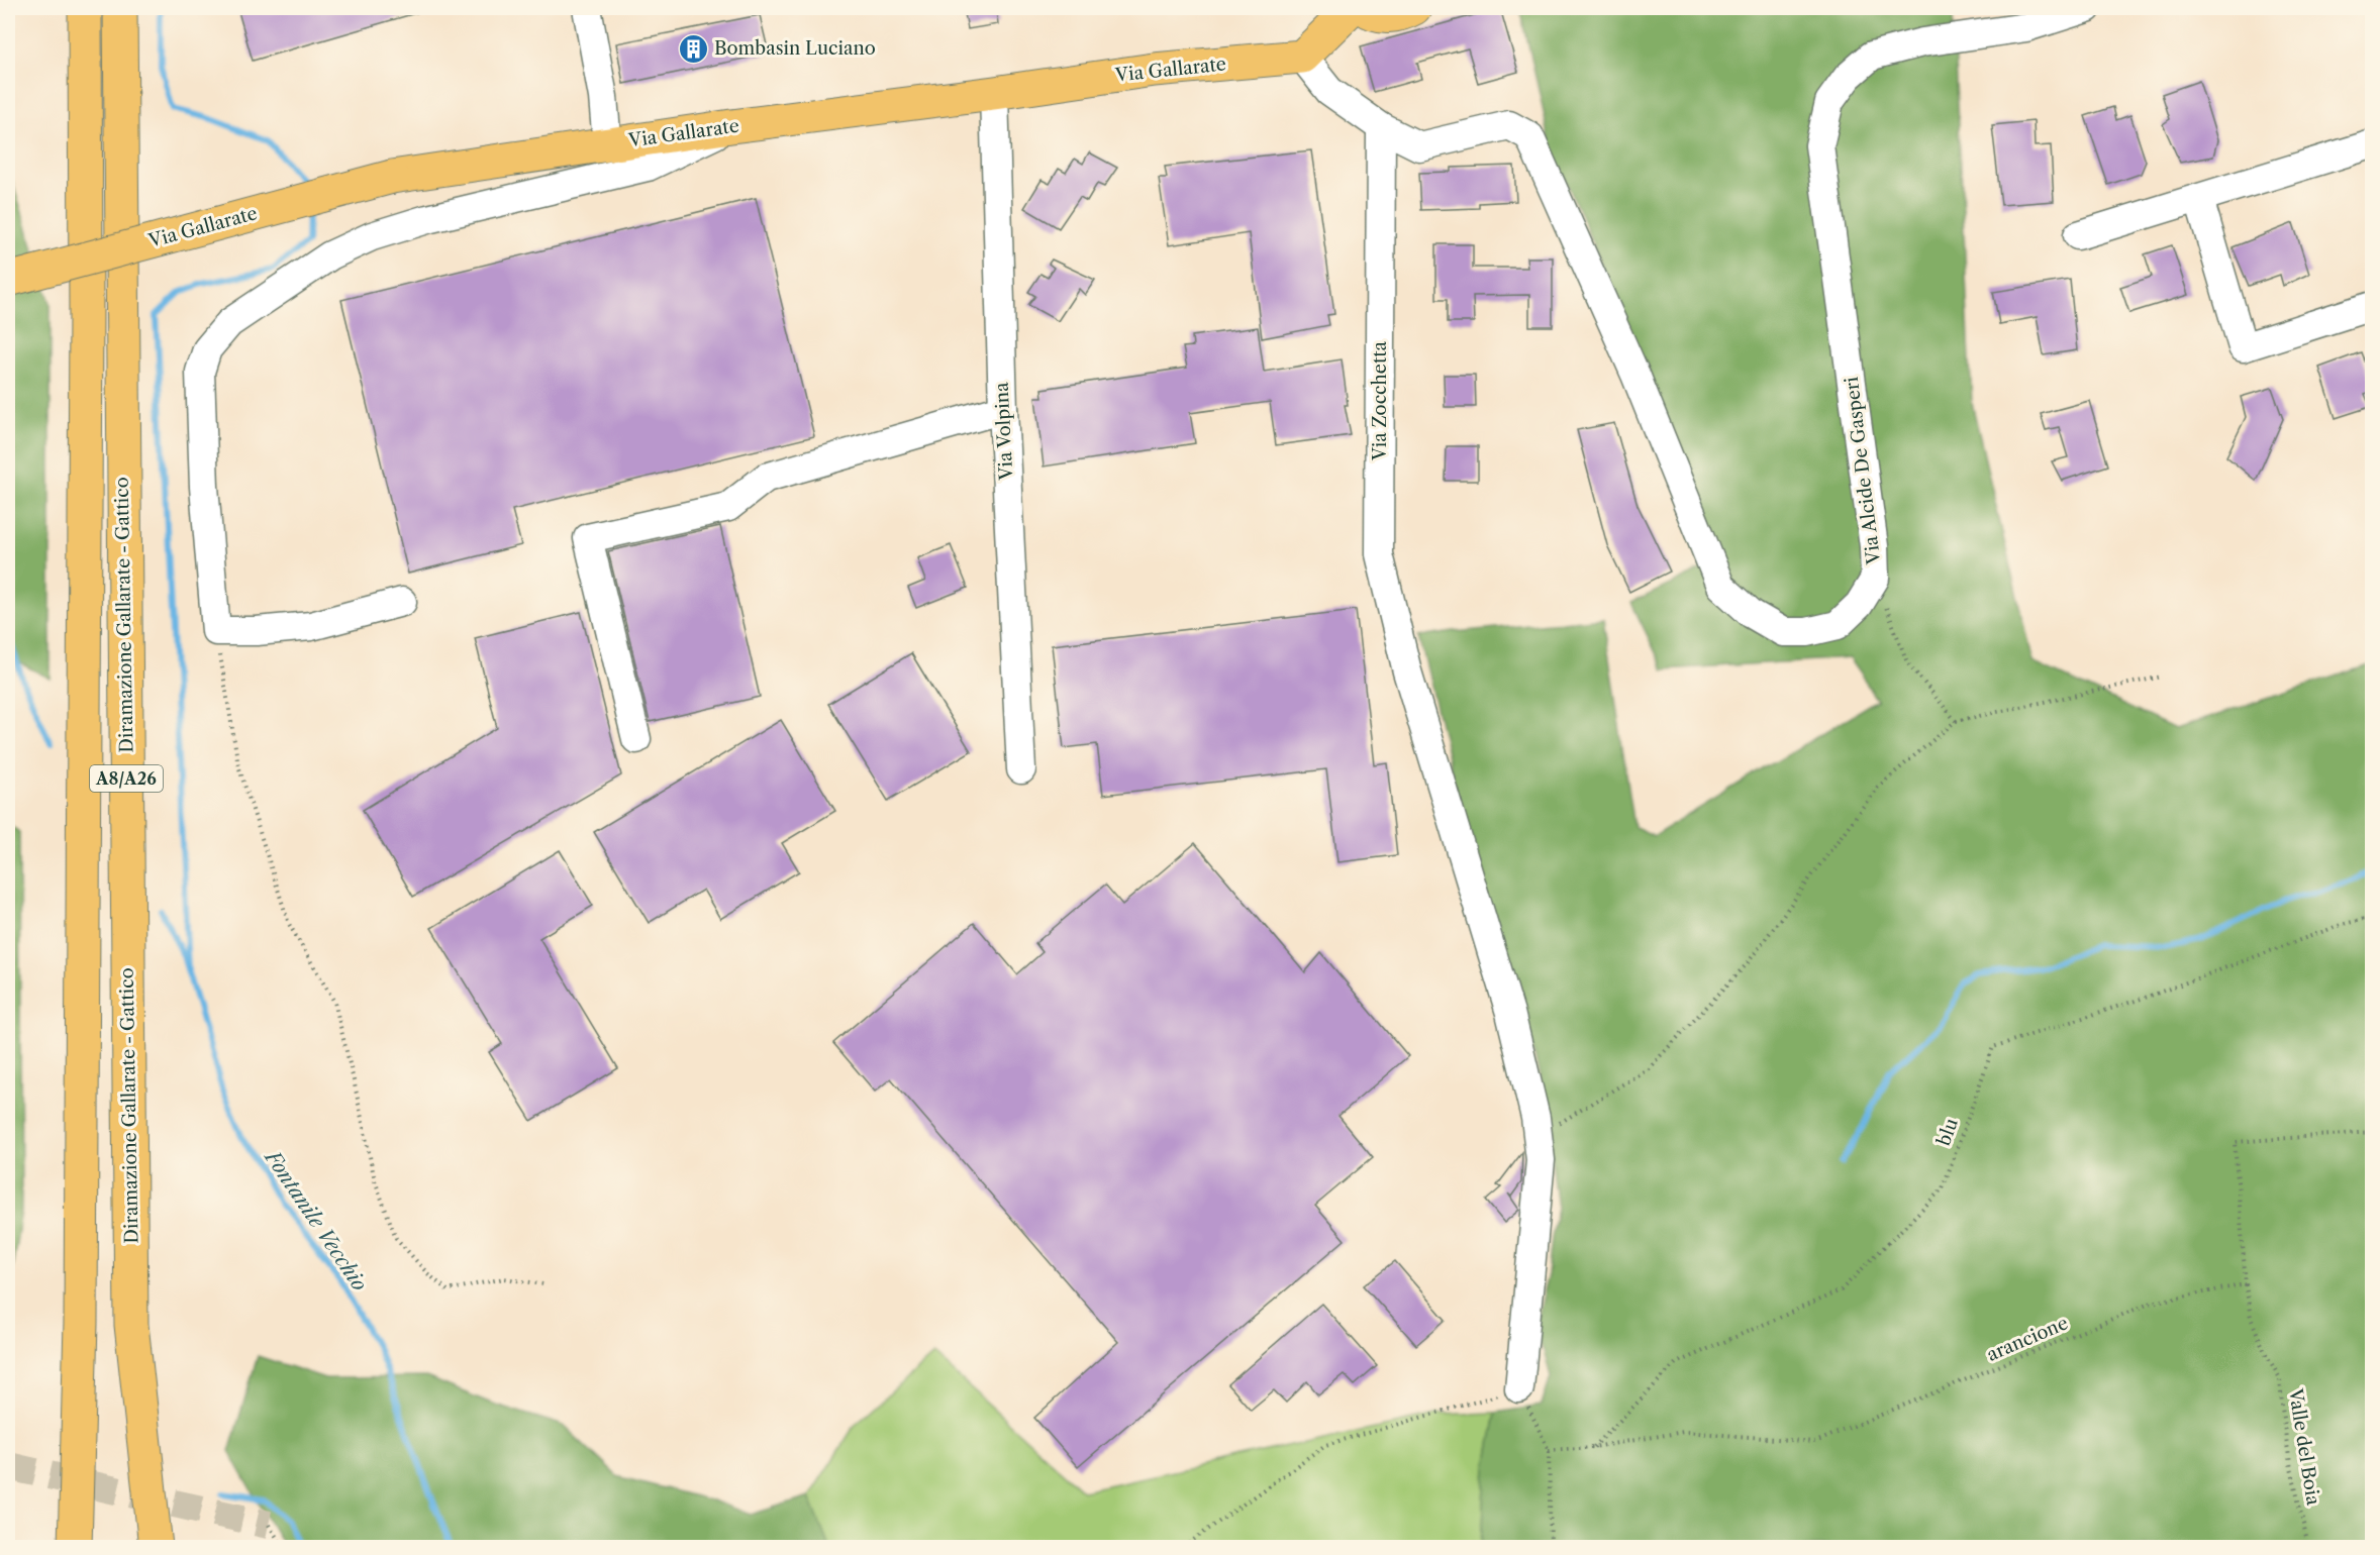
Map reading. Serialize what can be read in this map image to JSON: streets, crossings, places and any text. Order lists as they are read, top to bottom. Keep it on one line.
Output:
{"streets":{"main road":["Via Gallarate","Diramazione Gallarate - Gattico","A8/A26"],"street":["Via Zocchetta","Via Volpina","Via Alcide De Gasperi"],"path":["blu","arancione","Valle del Boia"]},"crossings":[["Via Gallarate","Via Volpina"],["Via Gallarate","Via Alcide De Gasperi"],["Via Zocchetta","Via Alcide De Gasperi"],["blu","arancione"],["arancione","Valle del Boia"]],"water":["Fontanile Vecchio"],"places":{"building":["Bombasin Luciano"]}}
